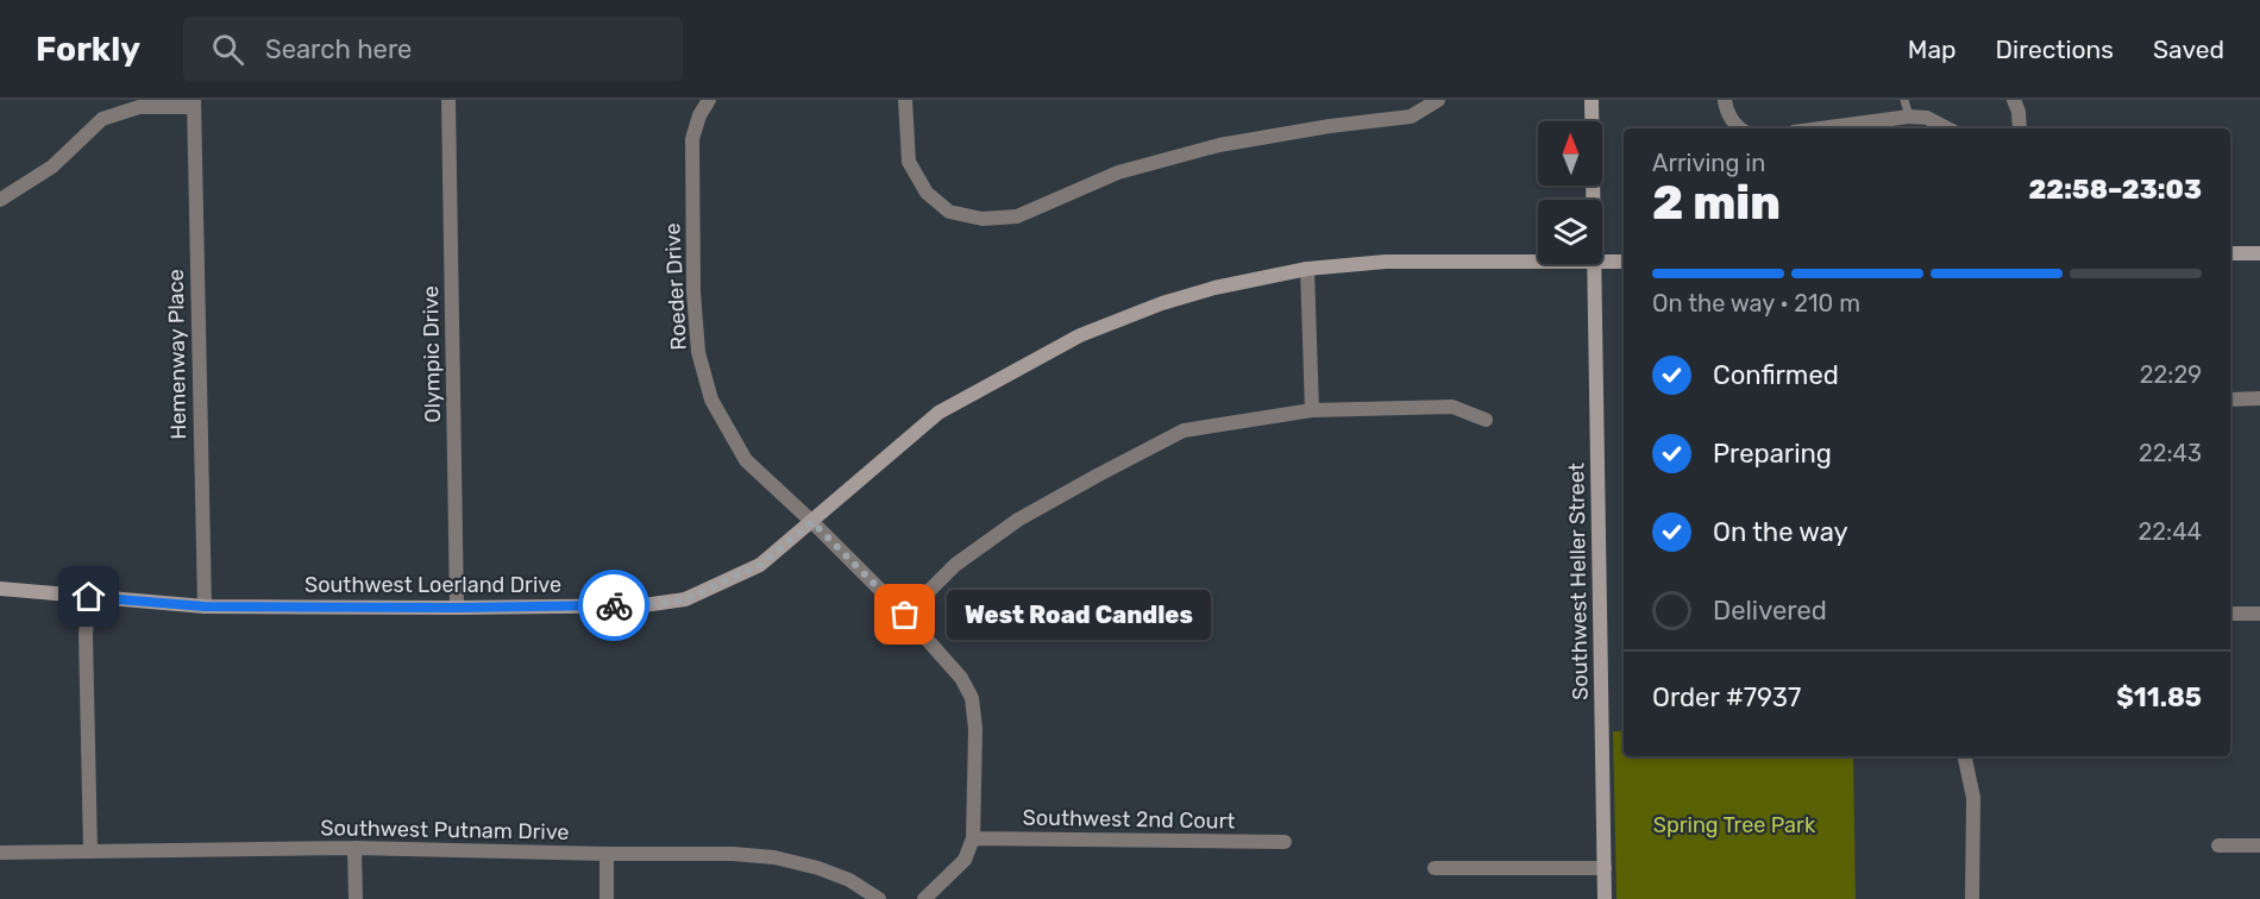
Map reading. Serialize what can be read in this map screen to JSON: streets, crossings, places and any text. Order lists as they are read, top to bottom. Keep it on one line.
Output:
{"streets":{"street":["Roeder Drive","Hemenway Place","Olympic Drive","Southwest Heller Street","Southwest Loerland Drive","Southwest 2nd Court","Southwest Putnam Drive"]},"crossings":[["Roeder Drive","Southwest Loerland Drive"],["Roeder Drive","Southwest 2nd Court"],["Hemenway Place","Southwest Loerland Drive"],["Olympic Drive","Southwest Loerland Drive"]],"parks":["Spring Tree Park"],"places":["West Road Candles"],"north":"top","page":{"header":"Forkly","search":"Search here","nav":["Map","Directions","Saved"],"heading":["2 min","Arriving in","22:58–23:03"],"panel":["Order #7937","$11.85"],"bar":"On the way · 210 m","list":[["Confirmed","22:29"],["Preparing","22:43"],["On the way","22:44"],"Delivered"],"bubble":"West Road Candles"}}
